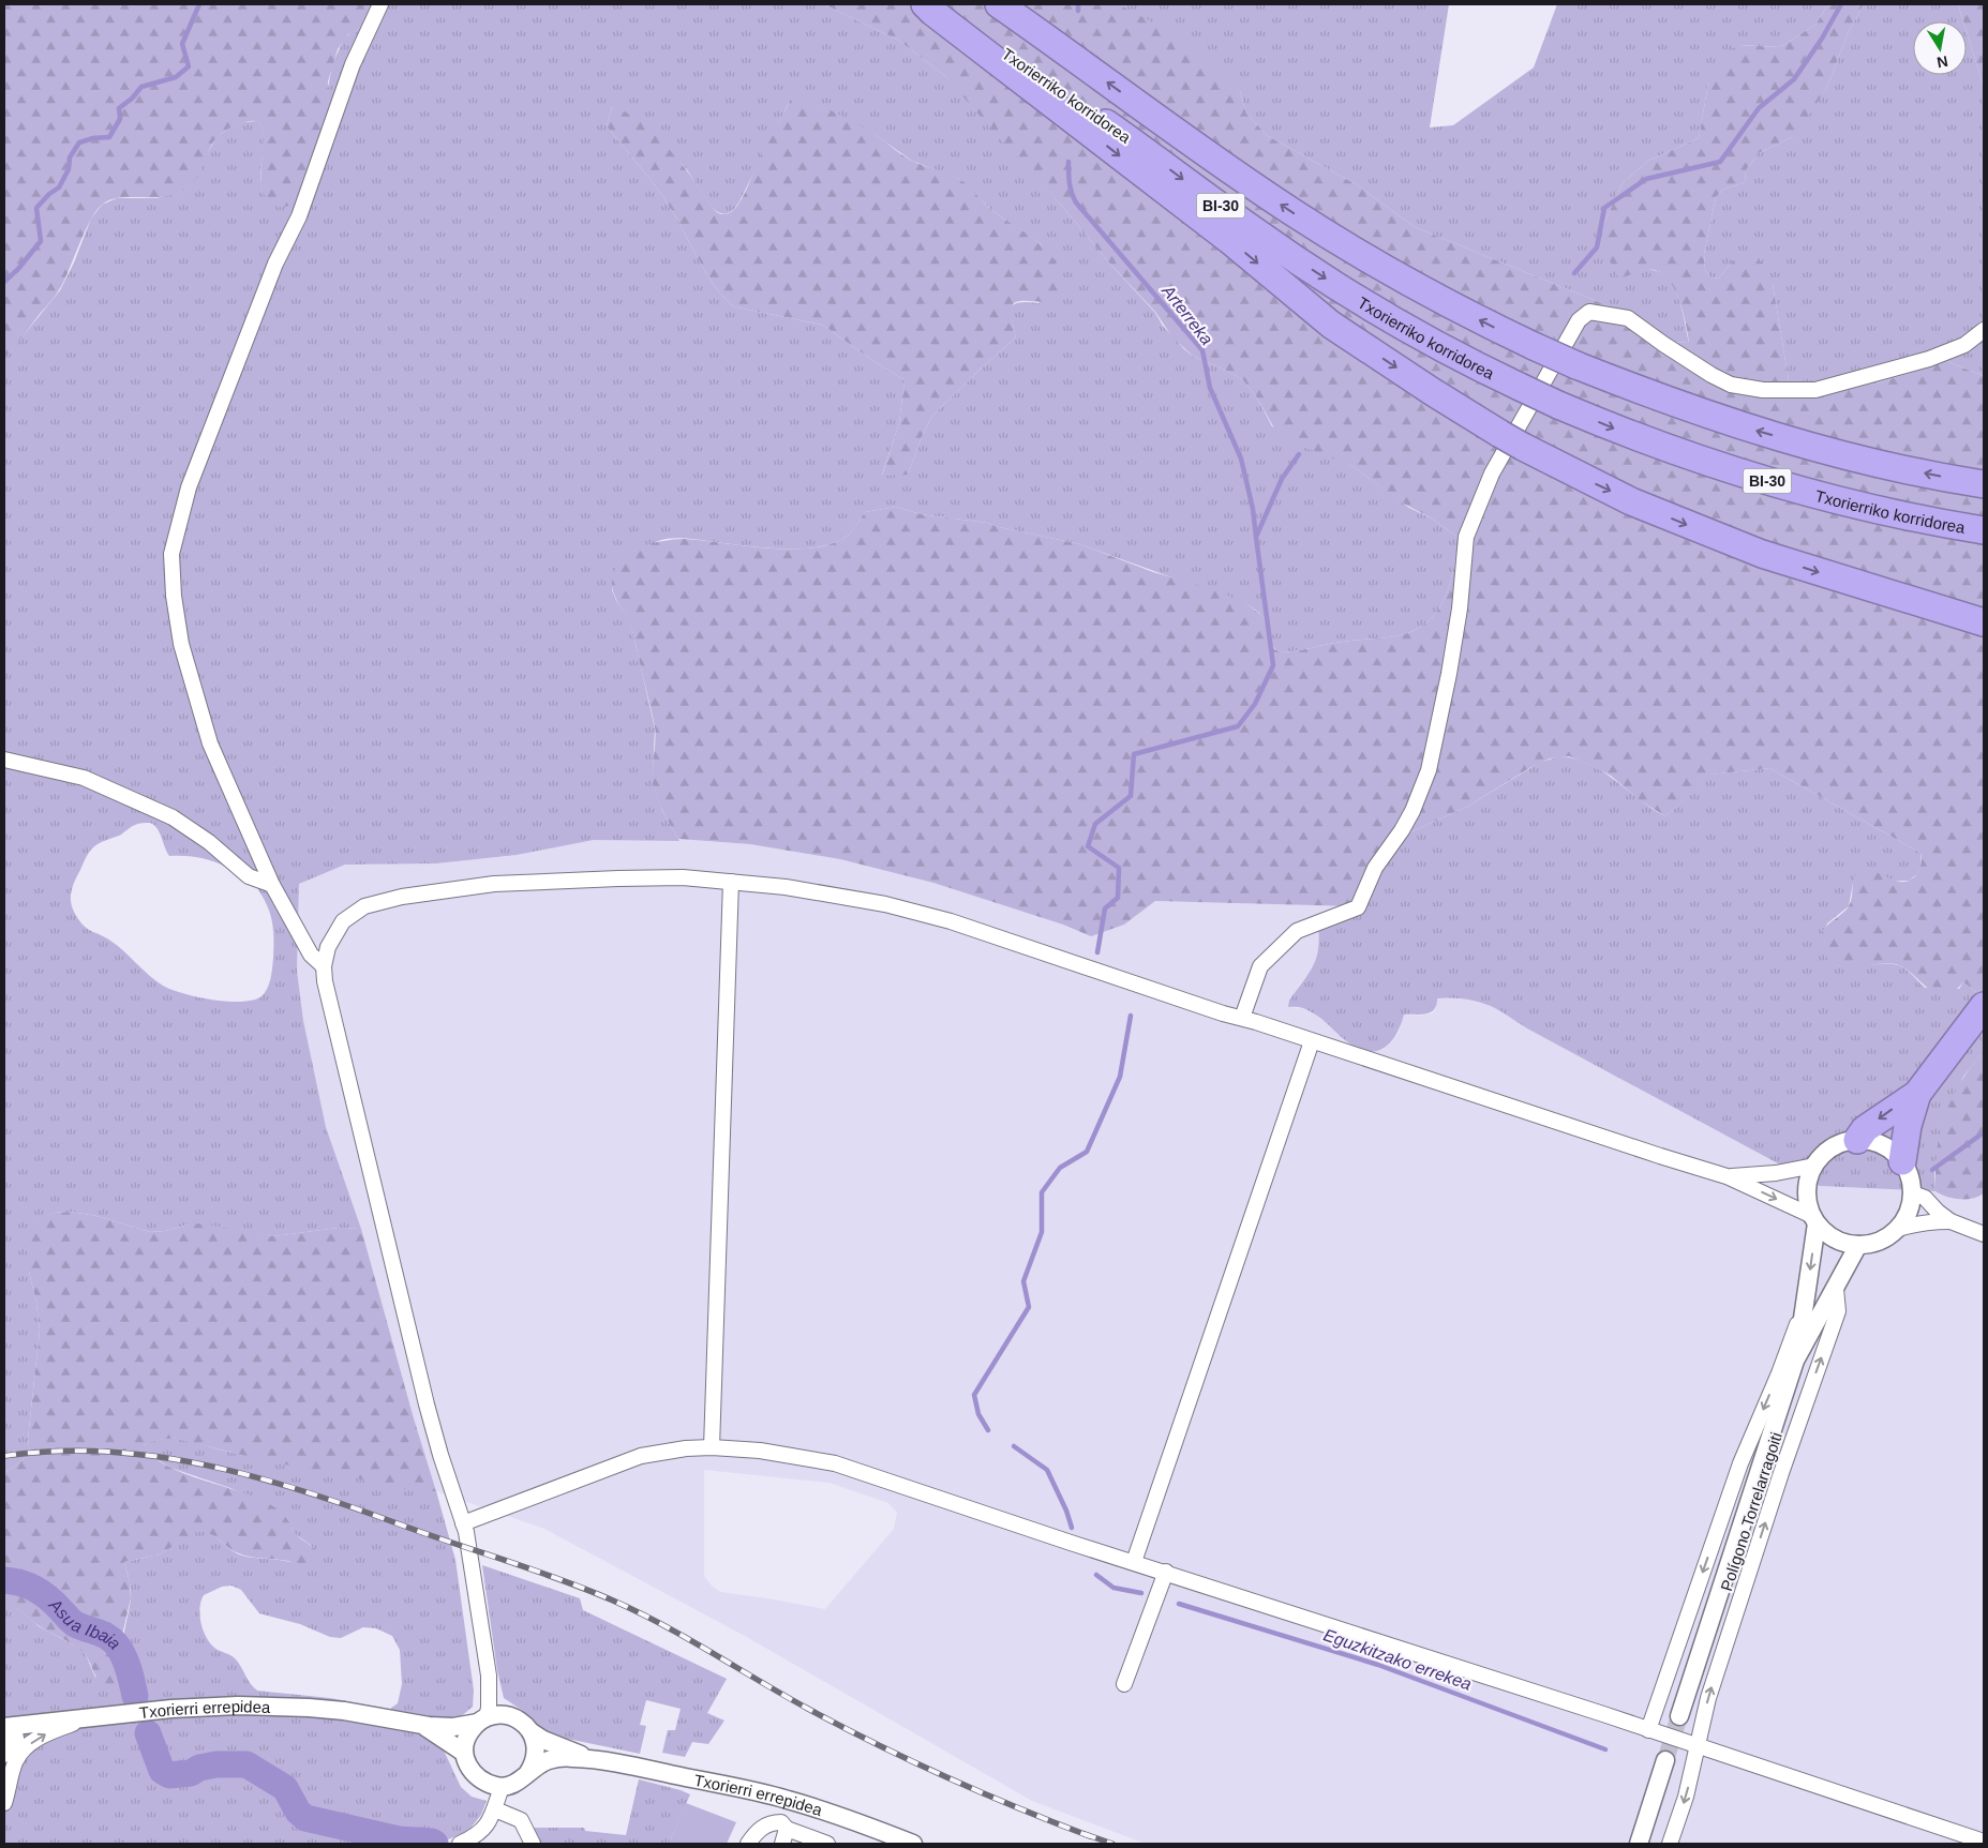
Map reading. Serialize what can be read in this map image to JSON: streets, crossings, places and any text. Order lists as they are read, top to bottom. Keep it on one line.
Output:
{"streets":{"highway":["Txorierriko korridorea","BI-30"],"street":["Polígono Torrelarragoiti","Txorierri errepidea"]},"water":["Arterreka","Asua Ibaia","Eguzkitzako errekea"],"north":"bottom"}
